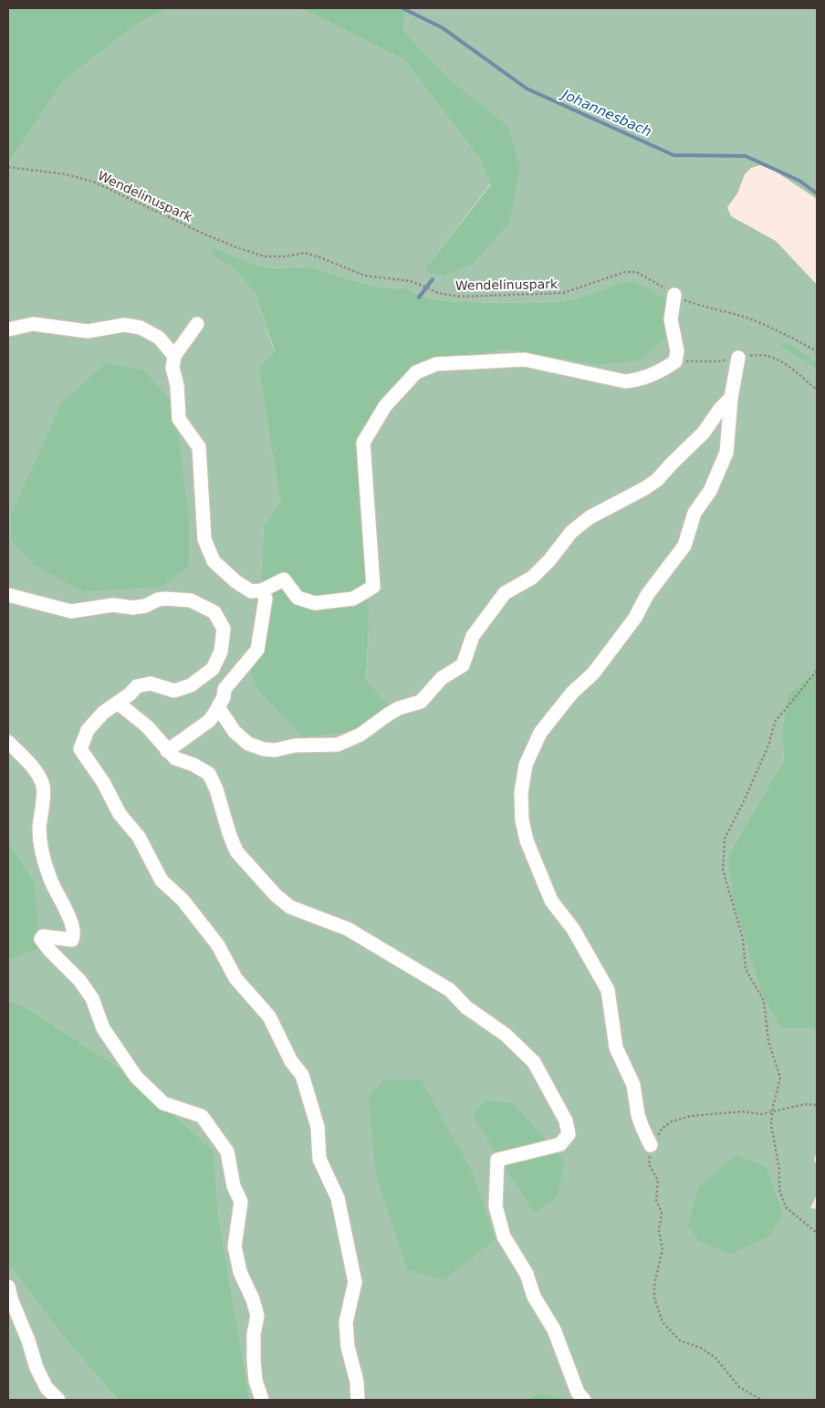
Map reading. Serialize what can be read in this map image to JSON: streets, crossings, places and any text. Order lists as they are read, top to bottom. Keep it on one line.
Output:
{"streets":{"path":["Wendelinuspark"]},"water":["Johannesbach"]}
